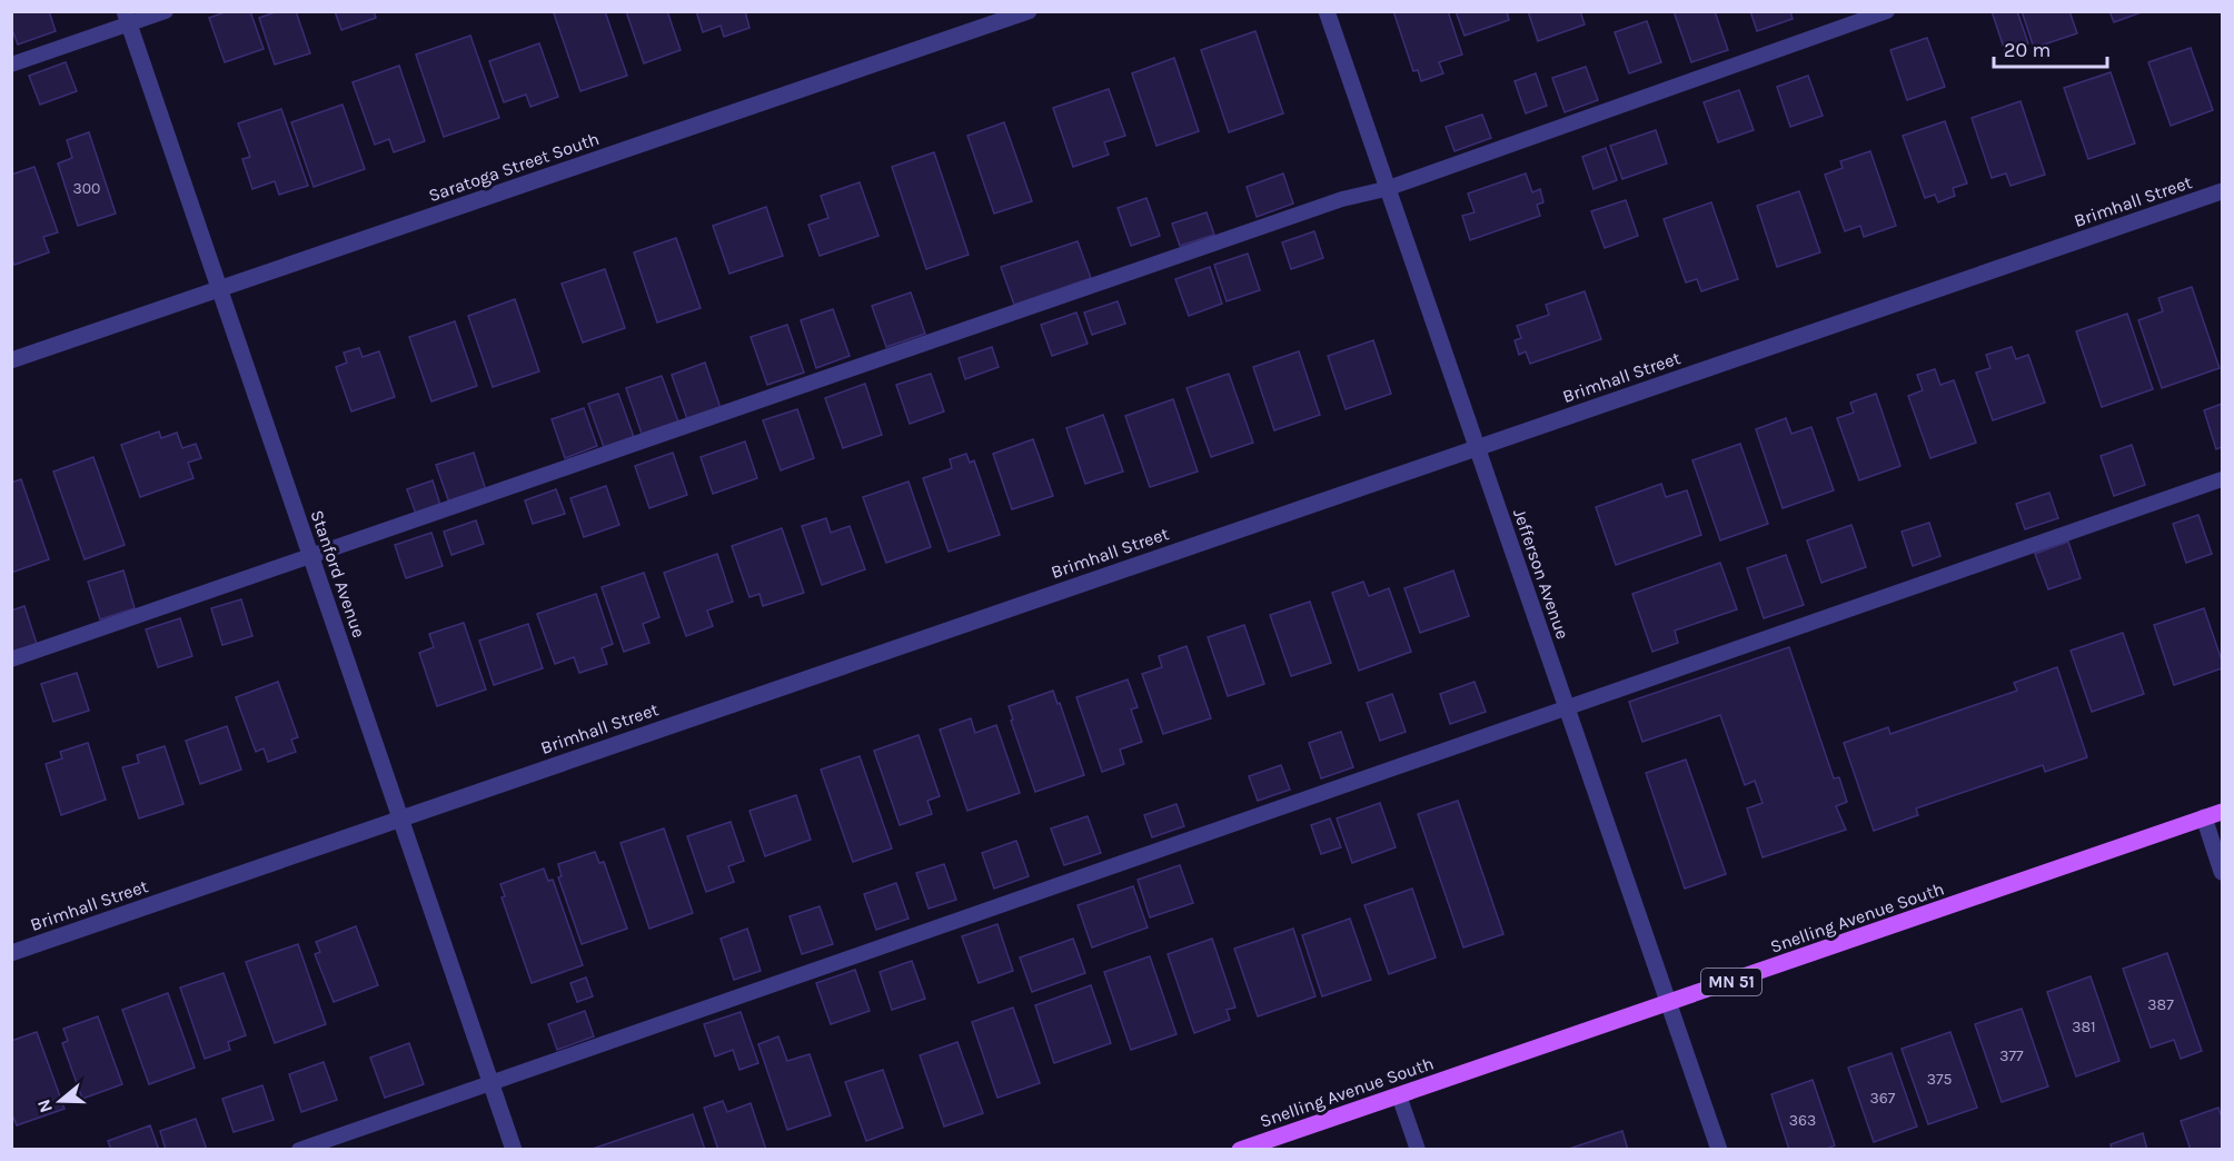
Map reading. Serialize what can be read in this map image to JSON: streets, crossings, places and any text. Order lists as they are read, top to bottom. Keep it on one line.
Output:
{"streets":{"main road":["Snelling Avenue South","MN 51"],"street":["Saratoga Street South","Brimhall Street","Stanford Avenue","Jefferson Avenue"]},"crossings":[["Saratoga Street South","Stanford Avenue"],["Brimhall Street","Stanford Avenue"],["Brimhall Street","Jefferson Avenue"],["Jefferson Avenue","Snelling Avenue South"]],"house_numbers":["300","387","381","377","375","367","363"],"scale_bar":"20 m","north":"left"}
